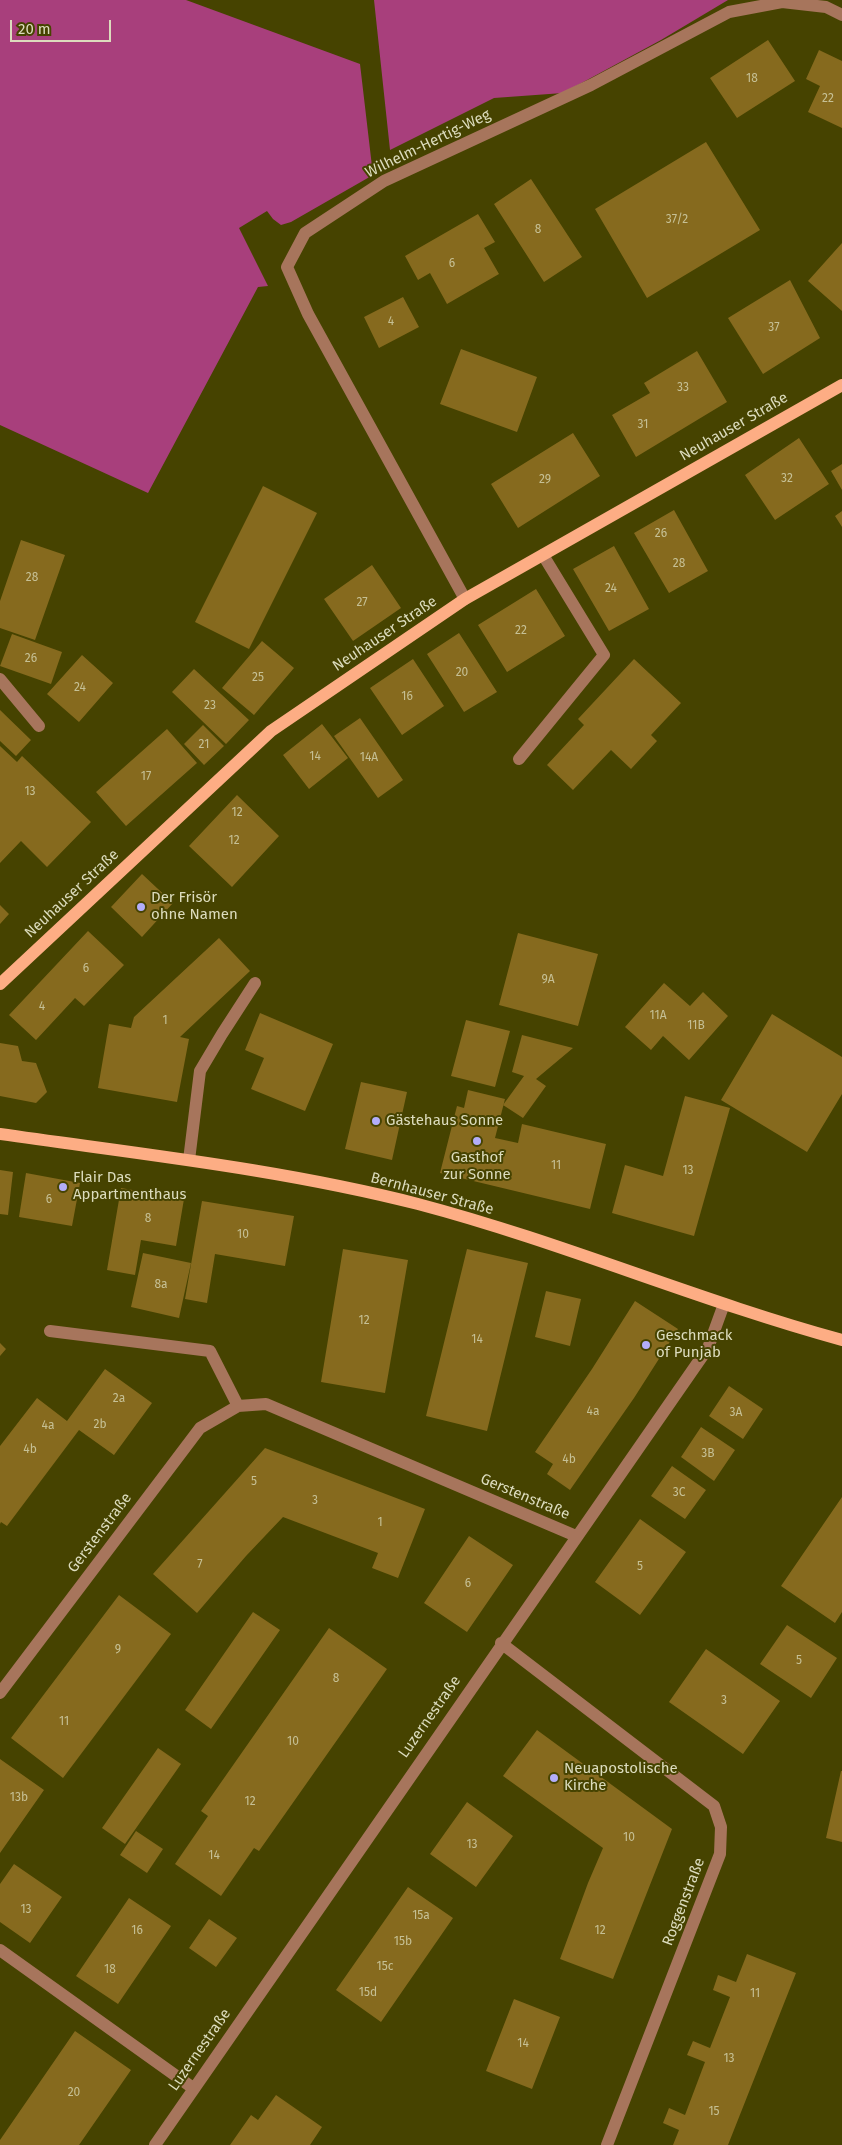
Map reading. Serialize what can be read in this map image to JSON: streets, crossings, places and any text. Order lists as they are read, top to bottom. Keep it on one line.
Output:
{"streets":{"main road":["Neuhauser Straße","Bernhauser Straße"],"street":["Wilhelm-Hertig-Weg","Gerstenstraße","Luzernestraße","Roggenstraße"]},"crossings":[["Wilhelm-Hertig-Weg","Neuhauser Straße"],["Bernhauser Straße","Luzernestraße"],["Gerstenstraße","Luzernestraße"],["Luzernestraße","Roggenstraße"]],"places":["Der Frisör ohne Namen","Gästehaus Sonne","Gasthof zur Sonne","Flair Das Appartmenthaus","Geschmack of Punjab","Neuapostolische Kirche"],"house_numbers":["18","22","37/2","8","6","4","37","33","31","32","29","26","28","28","24","27","22","26","20","25","24","16","23","21","14","14A","17","13","12","12","6","9A","4","11A","1","11B","11","13","6","8","10","8a","12","14","2a","4a","3A","2b","4a","4b","3B","4b","5","3C","3","1","7","5","6","9","5","8","3","11","10","13b","12","10","13","14","13","15a","16","12","15b","15c","18","15d","11","14","13","20","15"],"scale_bar":"20 m"}
